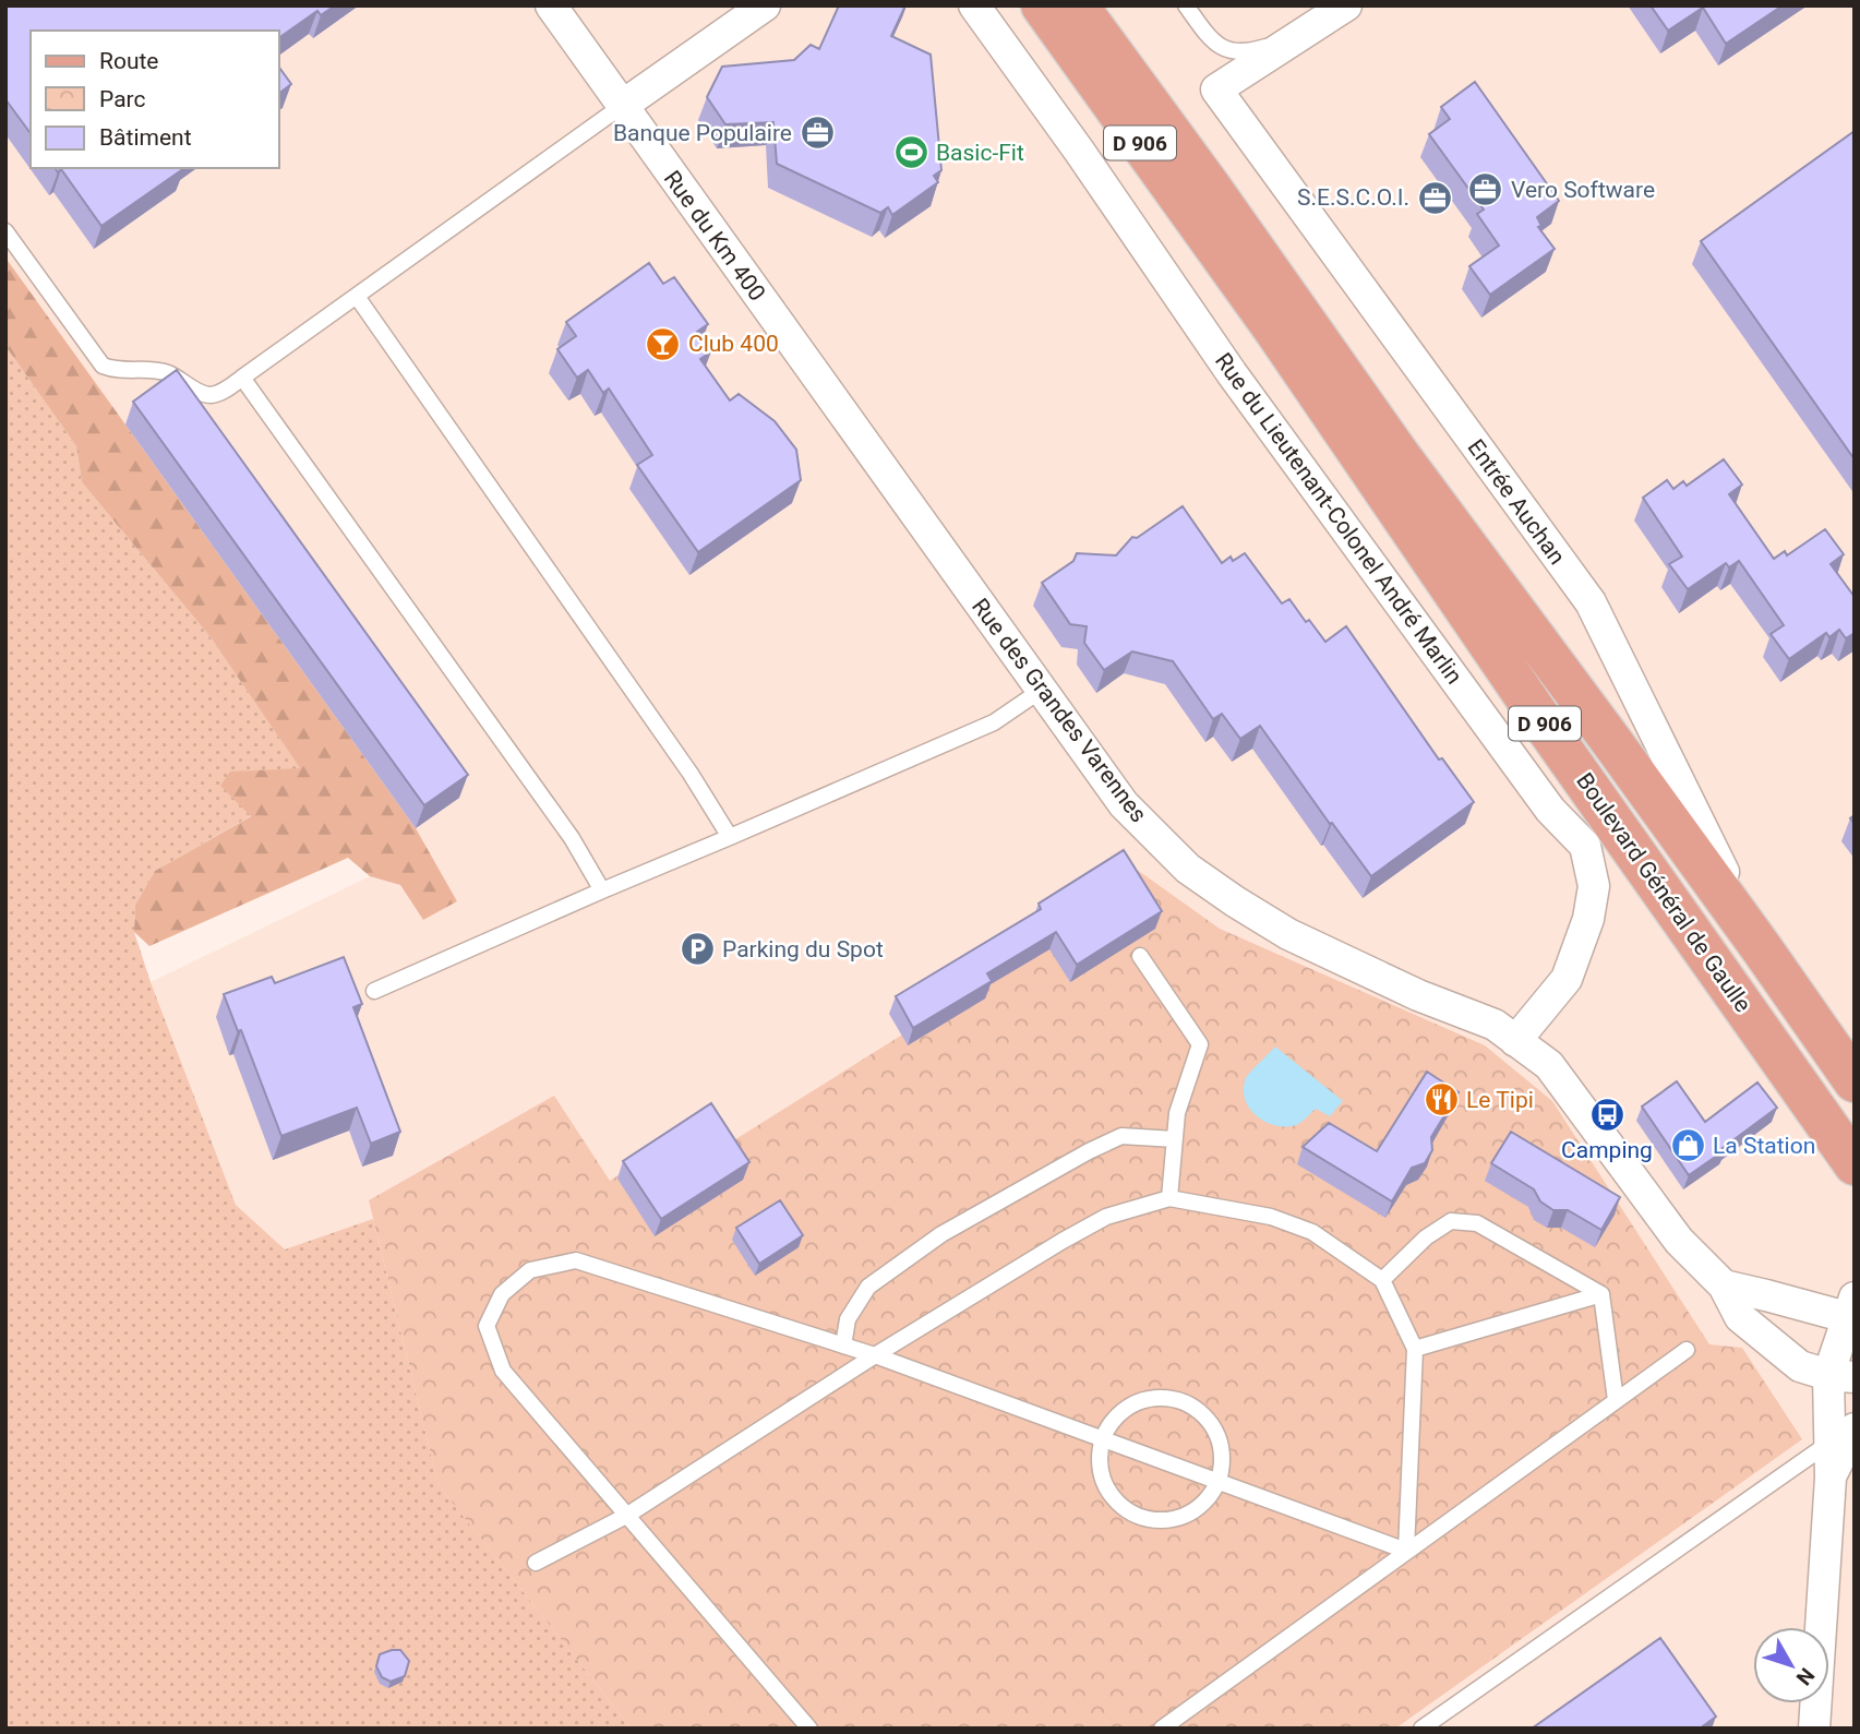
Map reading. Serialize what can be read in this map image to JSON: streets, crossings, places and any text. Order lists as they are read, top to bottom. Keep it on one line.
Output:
{"streets":{"main road":["D 906","Boulevard Général de Gaulle"],"street":["Rue du Km 400","Entrée Auchan","Rue du Lieutenant-Colonel André Marlin","Rue des Grandes Varennes"]},"crossings":[["D 906","Boulevard Général de Gaulle"],["Rue du Km 400","Rue des Grandes Varennes"],["Entrée Auchan","Boulevard Général de Gaulle"],["Rue du Lieutenant-Colonel André Marlin","Rue des Grandes Varennes"]],"places":{"office":["Banque Populaire","Vero Software","S.E.S.C.O.I."],"sports":["Basic-Fit"],"bar":["Club 400"],"parking":["Parking du Spot"],"restaurant":["Le Tipi"],"bus stop":["Camping"],"shop":["La Station"]},"legend":["Route","Parc","Bâtiment"],"north":"bottom right"}
